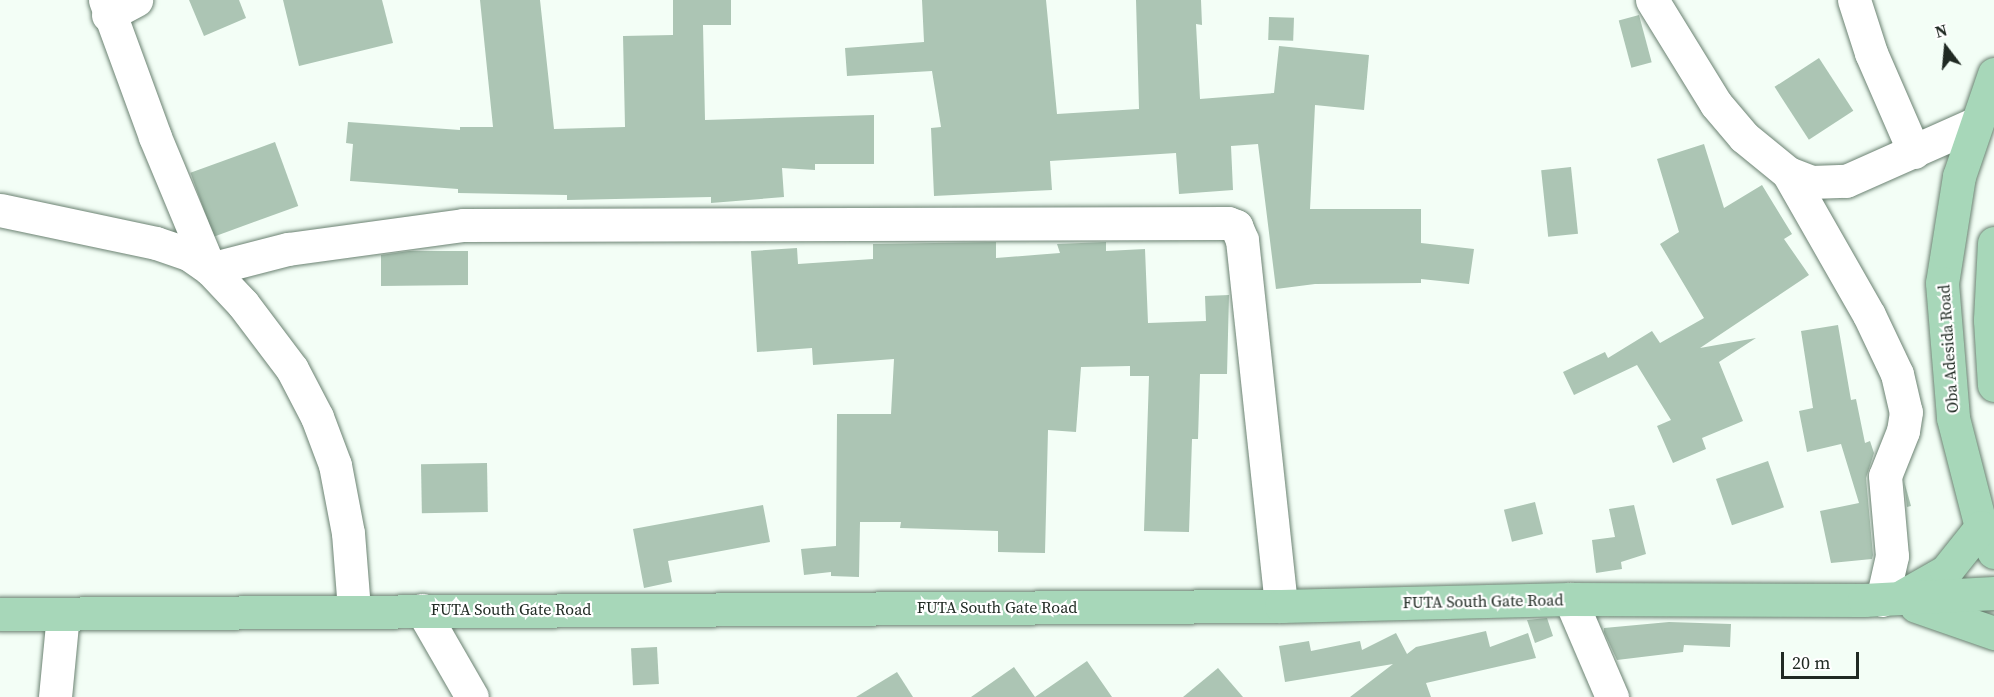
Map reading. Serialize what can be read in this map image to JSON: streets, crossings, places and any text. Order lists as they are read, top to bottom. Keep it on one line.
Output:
{"streets":{"main road":["Oba Adesida Road","FUTA South Gate Road"]},"scale_bar":"20 m","north":"top"}
